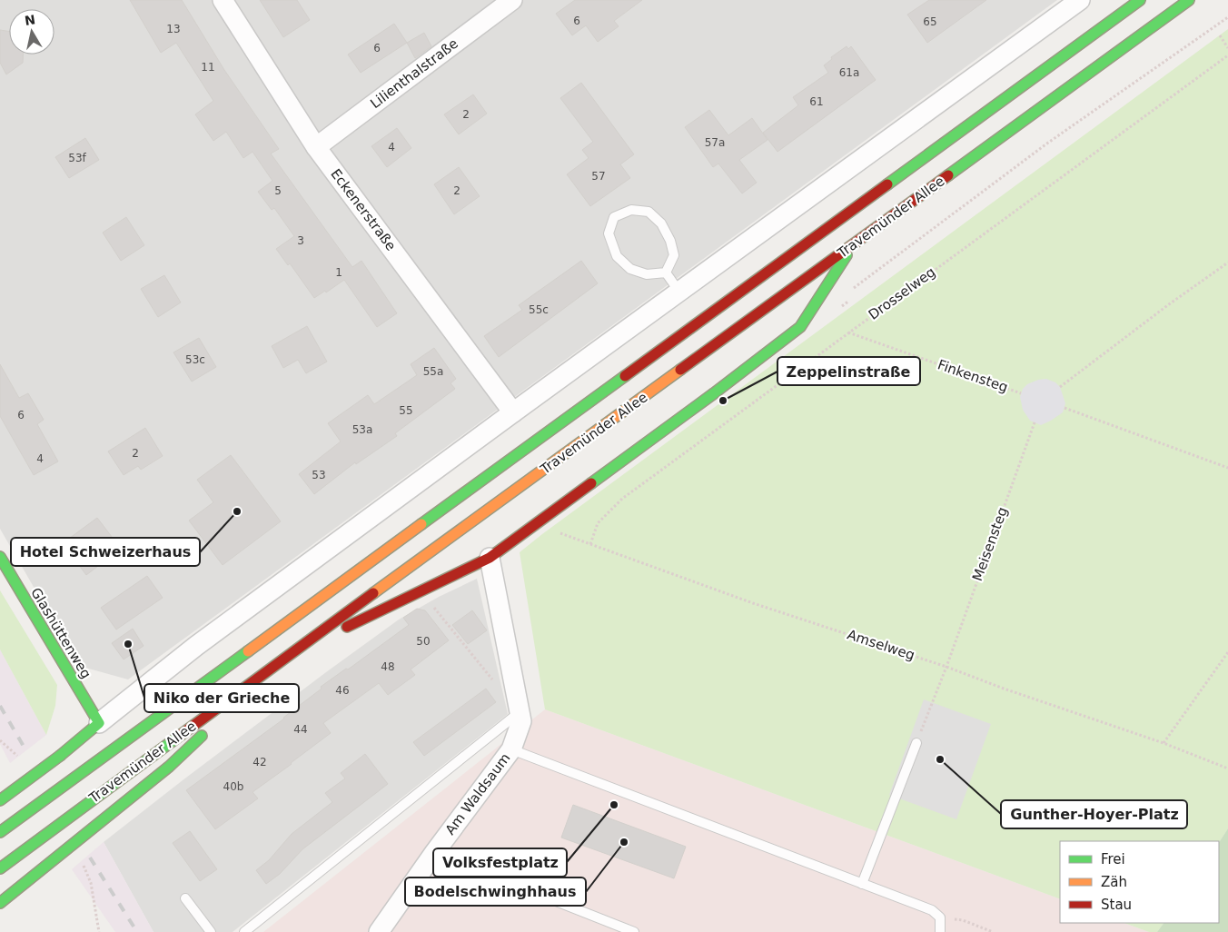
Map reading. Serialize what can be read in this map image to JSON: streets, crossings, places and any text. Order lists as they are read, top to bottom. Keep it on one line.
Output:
{"streets":{"main road":["Travemünder Allee","Glashüttenweg"],"street":["Lilienthalstraße","Eckenerstraße","Am Waldsaum"],"path":["Drosselweg","Finkensteg","Meisensteg","Amselweg"]},"crossings":[["Lilienthalstraße","Eckenerstraße"],["Drosselweg","Finkensteg"],["Drosselweg","Amselweg"],["Meisensteg","Amselweg"]],"places":["Zeppelinstraße","Hotel Schweizerhaus","Niko der Grieche","Gunther-Hoyer-Platz","Volksfestplatz","Bodelschwinghhaus"],"house_numbers":["6","65","13","6","11","61a","61","2","57a","4","53f","57","5","2","3","1","55c","53c","55a","55","6","53a","2","4","53","50","48","46","44","42","40b"],"legend":["Frei","Zäh","Stau"],"north":"top"}
